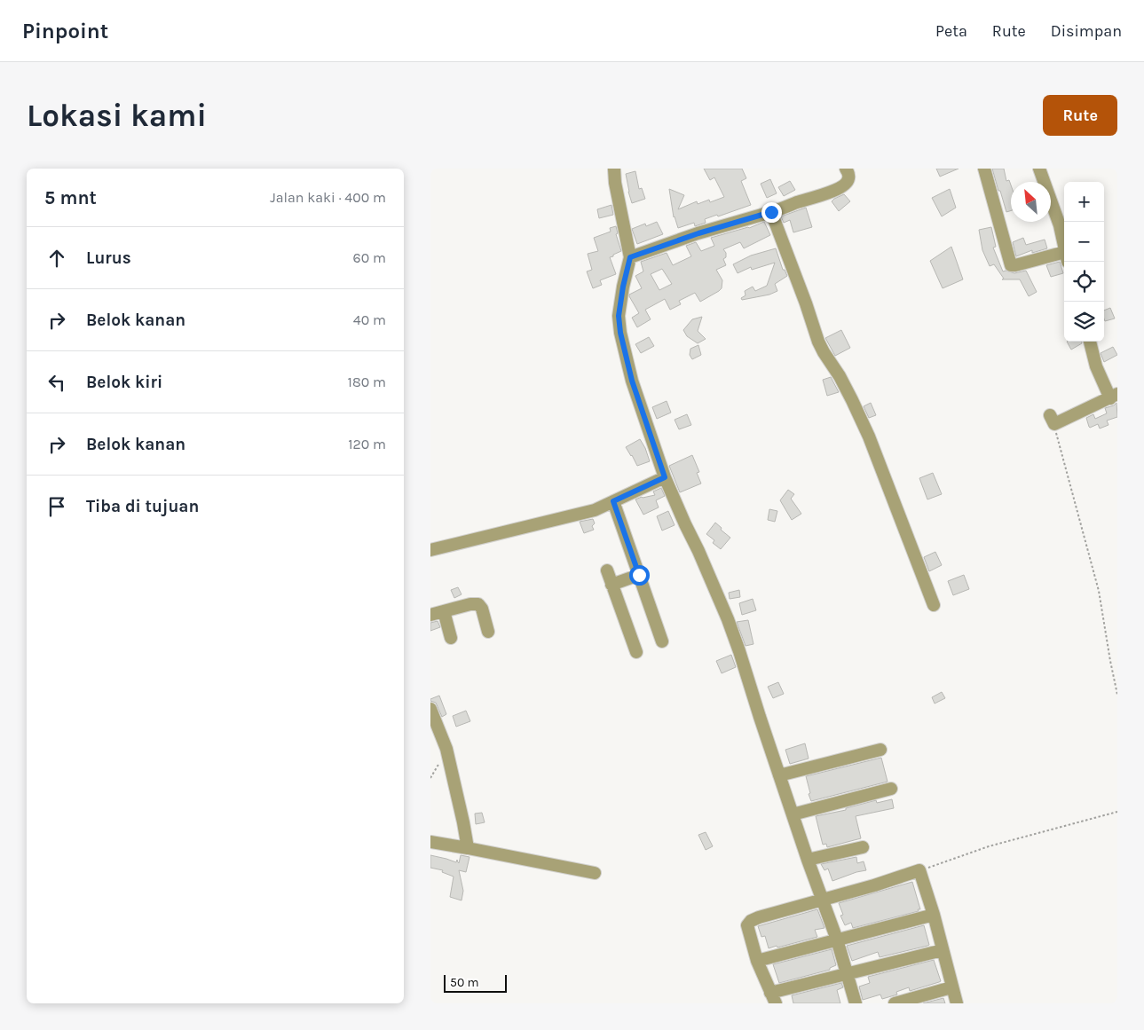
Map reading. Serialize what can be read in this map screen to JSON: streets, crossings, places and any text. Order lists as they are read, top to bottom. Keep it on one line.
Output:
{"scale_bar":"50 m","north":"top left","page":{"header":"Pinpoint","nav":["Peta","Rute","Disimpan"],"buttons":"Rute","title":"Lokasi kami","heading":["5 mnt","Jalan kaki · 400 m"],"map_buttons":["+","−"],"list":[["Lurus","60 m"],["Belok kanan","40 m"],["Belok kiri","180 m"],["Belok kanan","120 m"],"Tiba di tujuan"],"scale":"50 m"}}
